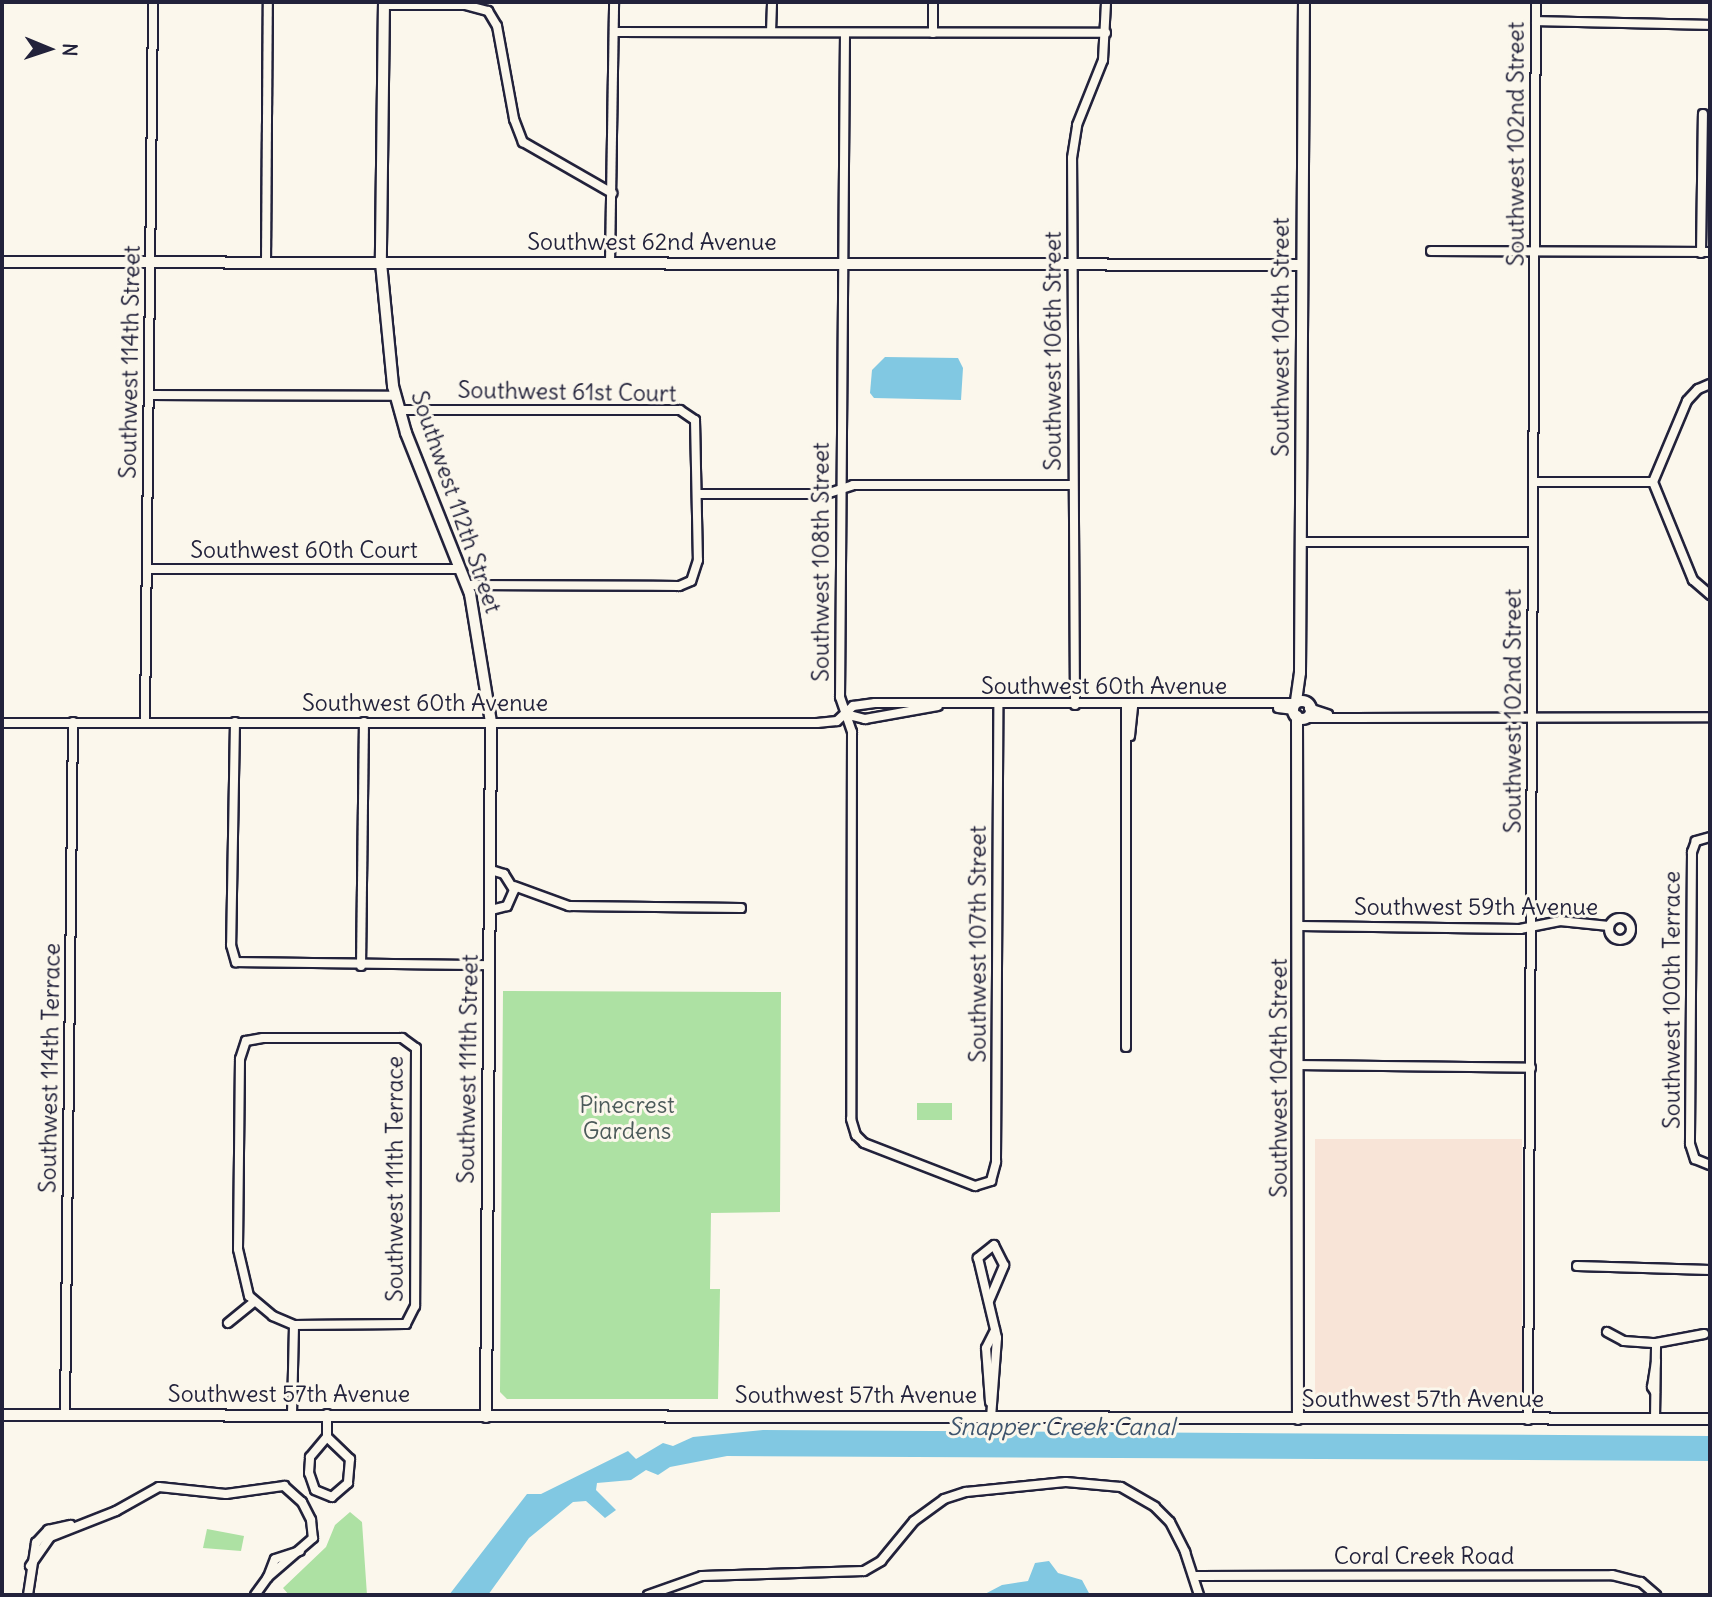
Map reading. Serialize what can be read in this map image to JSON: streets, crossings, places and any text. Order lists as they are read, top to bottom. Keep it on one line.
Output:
{"streets":{"main road":["Southwest 62nd Avenue","Southwest 104th Street","Southwest 112th Street","Southwest 111th Street","Southwest 57th Avenue"],"street":["Southwest 102nd Street","Southwest 106th Street","Southwest 114th Street","Southwest 61st Court","Southwest 60th Court","Southwest 108th Street","Southwest 60th Avenue","Southwest 59th Avenue","Southwest 107th Street","Southwest 100th Terrace","Southwest 114th Terrace","Southwest 111th Terrace","Coral Creek Road"]},"crossings":[["Southwest 102nd Street","Southwest 60th Avenue"],["Southwest 102nd Street","Southwest 59th Avenue"],["Southwest 102nd Street","Southwest 57th Avenue"],["Southwest 62nd Avenue","Southwest 104th Street"],["Southwest 62nd Avenue","Southwest 106th Street"],["Southwest 62nd Avenue","Southwest 114th Street"],["Southwest 62nd Avenue","Southwest 112th Street"],["Southwest 62nd Avenue","Southwest 108th Street"],["Southwest 104th Street","Southwest 60th Avenue"],["Southwest 104th Street","Southwest 59th Avenue"],["Southwest 104th Street","Southwest 57th Avenue"],["Southwest 106th Street","Southwest 60th Avenue"],["Southwest 114th Street","Southwest 60th Court"],["Southwest 114th Street","Southwest 60th Avenue"],["Southwest 61st Court","Southwest 112th Street"],["Southwest 112th Street","Southwest 60th Court"],["Southwest 112th Street","Southwest 60th Avenue"],["Southwest 112th Street","Southwest 111th Street"],["Southwest 108th Street","Southwest 60th Avenue"],["Southwest 108th Street","Southwest 107th Street"],["Southwest 60th Avenue","Southwest 107th Street"],["Southwest 60th Avenue","Southwest 114th Terrace"],["Southwest 60th Avenue","Southwest 111th Street"],["Southwest 114th Terrace","Southwest 57th Avenue"],["Southwest 111th Street","Southwest 57th Avenue"]],"water":["Snapper Creek Canal"],"parks":["Pinecrest Gardens"],"north":"right"}
